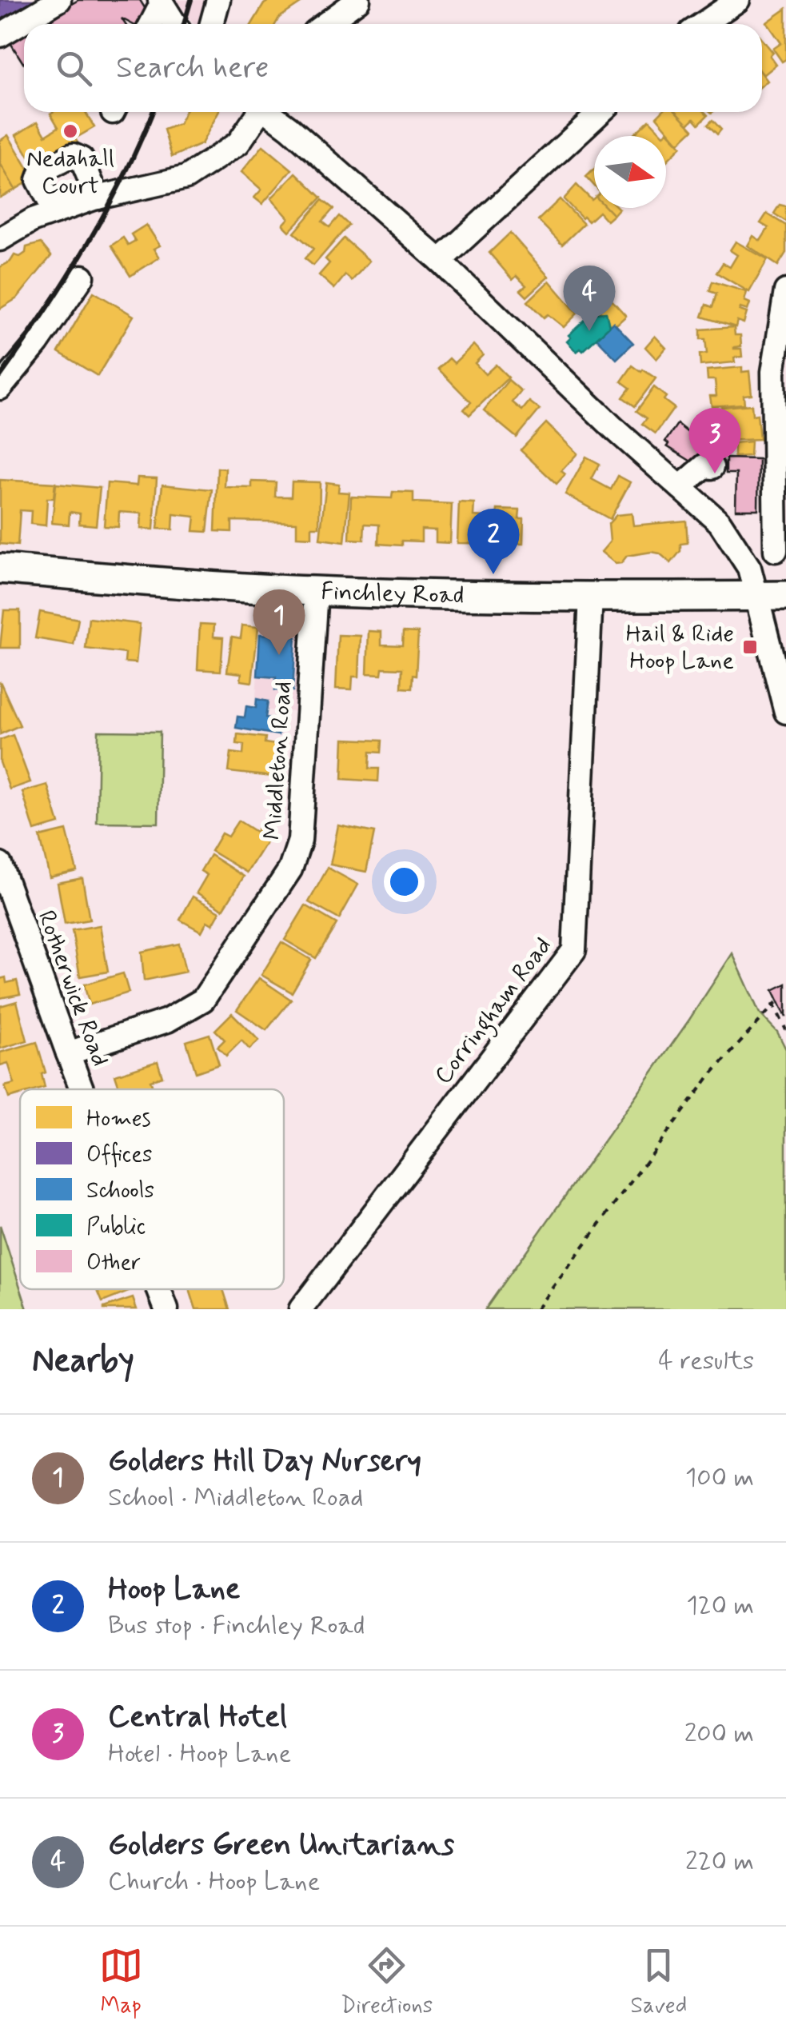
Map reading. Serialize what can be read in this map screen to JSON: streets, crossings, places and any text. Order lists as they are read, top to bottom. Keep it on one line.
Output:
{"streets":{"main road":["Finchley Road"],"street":["Middleton Road","Rotherwick Road","Corringham Road"]},"crossings":[["Finchley Road","Middleton Road"],["Finchley Road","Corringham Road"],["Middleton Road","Rotherwick Road"]],"places":{"other":["Nedahall Court"],"transit":["Hail & Ride Hoop Lane"]},"legend":["Homes","Offices","Schools","Public","Other"],"north":"right","page":{"search":"Search here","pins":["4","3","2","1"],"heading":["Nearby","4 results"],"list":[{"mark":"1","name":"Golders Hill Day Nursery","note":"School · Middleton Road","value":"100 m"},{"mark":"2","name":"Hoop Lane","note":"Bus stop · Finchley Road","value":"120 m"},{"mark":"3","name":"Central Hotel","note":"Hotel · Hoop Lane","value":"200 m"},{"mark":"4","name":"Golders Green Unitarians","note":"Church · Hoop Lane","value":"220 m"}],"nav":["Map","Directions","Saved"]}}
